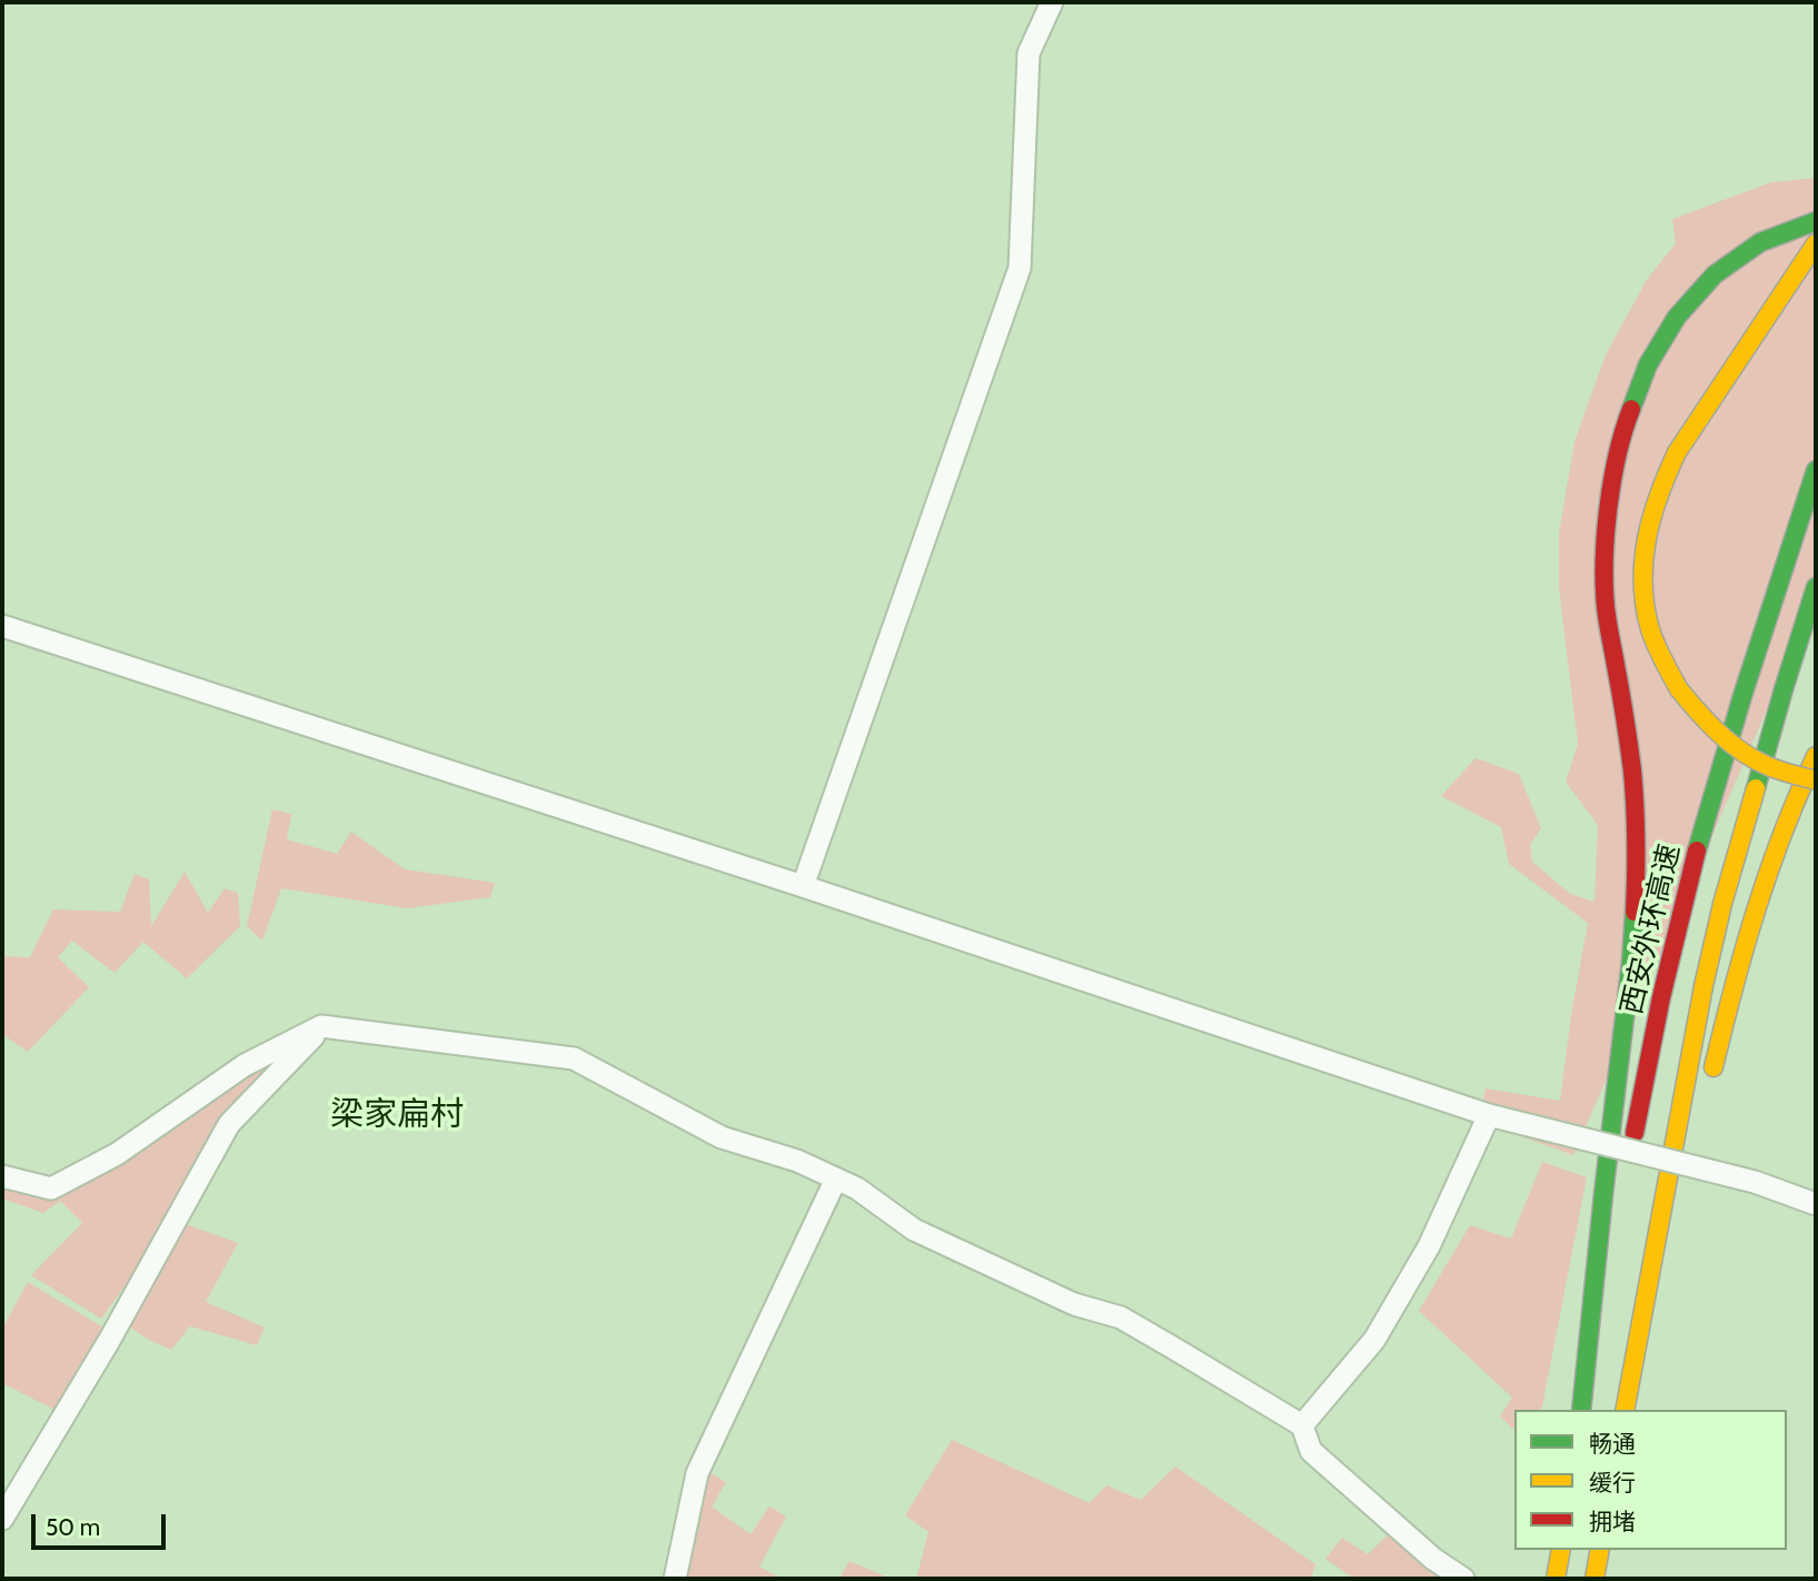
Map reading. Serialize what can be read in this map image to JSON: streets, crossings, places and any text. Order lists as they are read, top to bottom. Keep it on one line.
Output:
{"streets":{"highway":["西安外环高速"]},"districts":["梁家扁村"],"legend":["畅通","缓行","拥堵"],"scale_bar":"50 m"}
